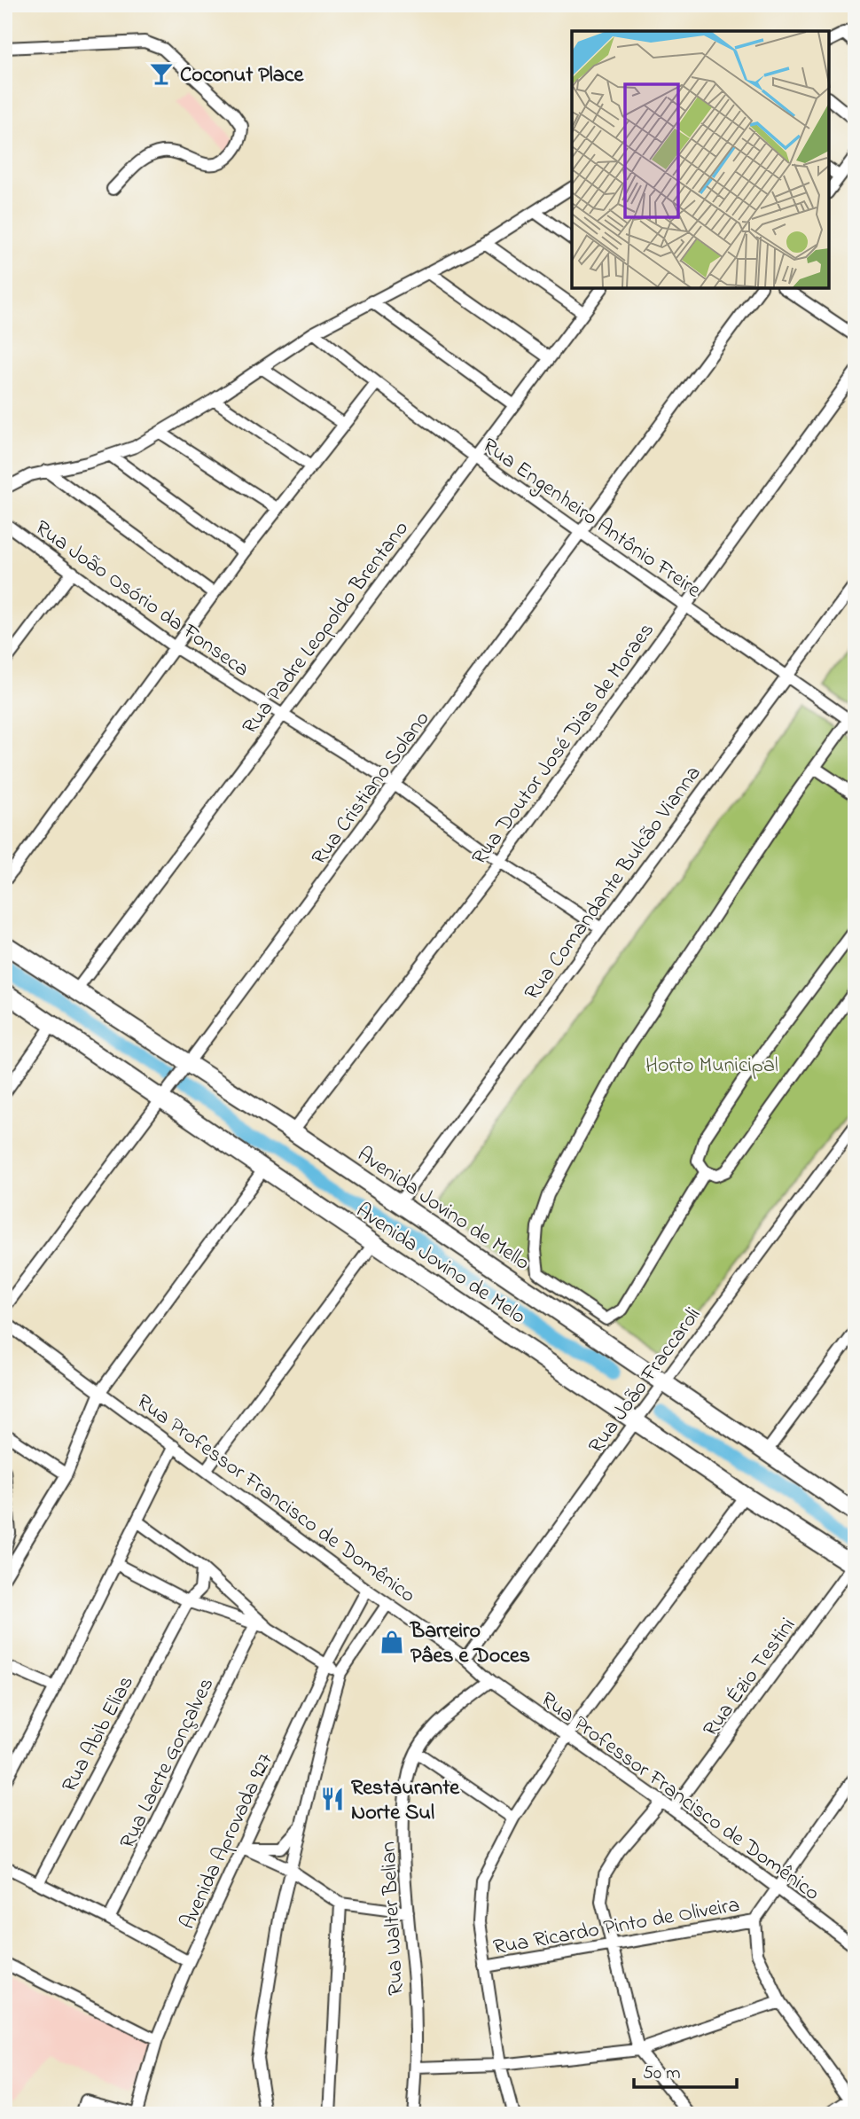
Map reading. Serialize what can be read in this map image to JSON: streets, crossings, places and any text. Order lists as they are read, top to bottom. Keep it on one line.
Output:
{"streets":{"main road":["Avenida Jovino de Mello","Avenida Jovino de Melo"],"street":["Rua Engenheiro Antônio Freire","Rua João Osório da Fonseca","Rua Padre Leopoldo Brentano","Rua Doutor José Dias de Moraes","Rua Cristiano Solano","Rua Comandante Bulcão Vianna","Rua João Fraccaroli","Rua Professor Francisco de Domênico","Rua Ézio Testini","Rua Abib Elias","Rua Laerte Gonçalves","Avenida Aprovada 927","Rua Walter Belian","Rua Ricardo Pinto de Oliveira"]},"crossings":[["Rua Engenheiro Antônio Freire","Rua Padre Leopoldo Brentano"],["Rua Engenheiro Antônio Freire","Rua Doutor José Dias de Moraes"],["Rua Engenheiro Antônio Freire","Rua Cristiano Solano"],["Rua Engenheiro Antônio Freire","Rua Comandante Bulcão Vianna"],["Rua João Osório da Fonseca","Rua Padre Leopoldo Brentano"],["Rua João Osório da Fonseca","Rua Doutor José Dias de Moraes"],["Rua João Osório da Fonseca","Rua Cristiano Solano"],["Rua João Osório da Fonseca","Rua Comandante Bulcão Vianna"],["Rua Padre Leopoldo Brentano","Avenida Jovino de Mello"],["Rua Doutor José Dias de Moraes","Avenida Jovino de Mello"],["Rua Cristiano Solano","Avenida Jovino de Mello"],["Rua Cristiano Solano","Avenida Jovino de Melo"],["Rua Comandante Bulcão Vianna","Avenida Jovino de Mello"],["Avenida Jovino de Mello","Rua João Fraccaroli"],["Avenida Jovino de Melo","Rua João Fraccaroli"],["Avenida Jovino de Melo","Rua Ézio Testini"],["Rua João Fraccaroli","Rua Professor Francisco de Domênico"],["Rua Professor Francisco de Domênico","Rua Ézio Testini"],["Rua Professor Francisco de Domênico","Avenida Aprovada 927"],["Rua Professor Francisco de Domênico","Rua Walter Belian"]],"parks":["Horto Municipal"],"places":{"bar":["Coconut Place"],"shop":["Barreiro Pâes e Doces"],"restaurant":["Restaurante Norte Sul"]},"scale_bar":"50 m"}
